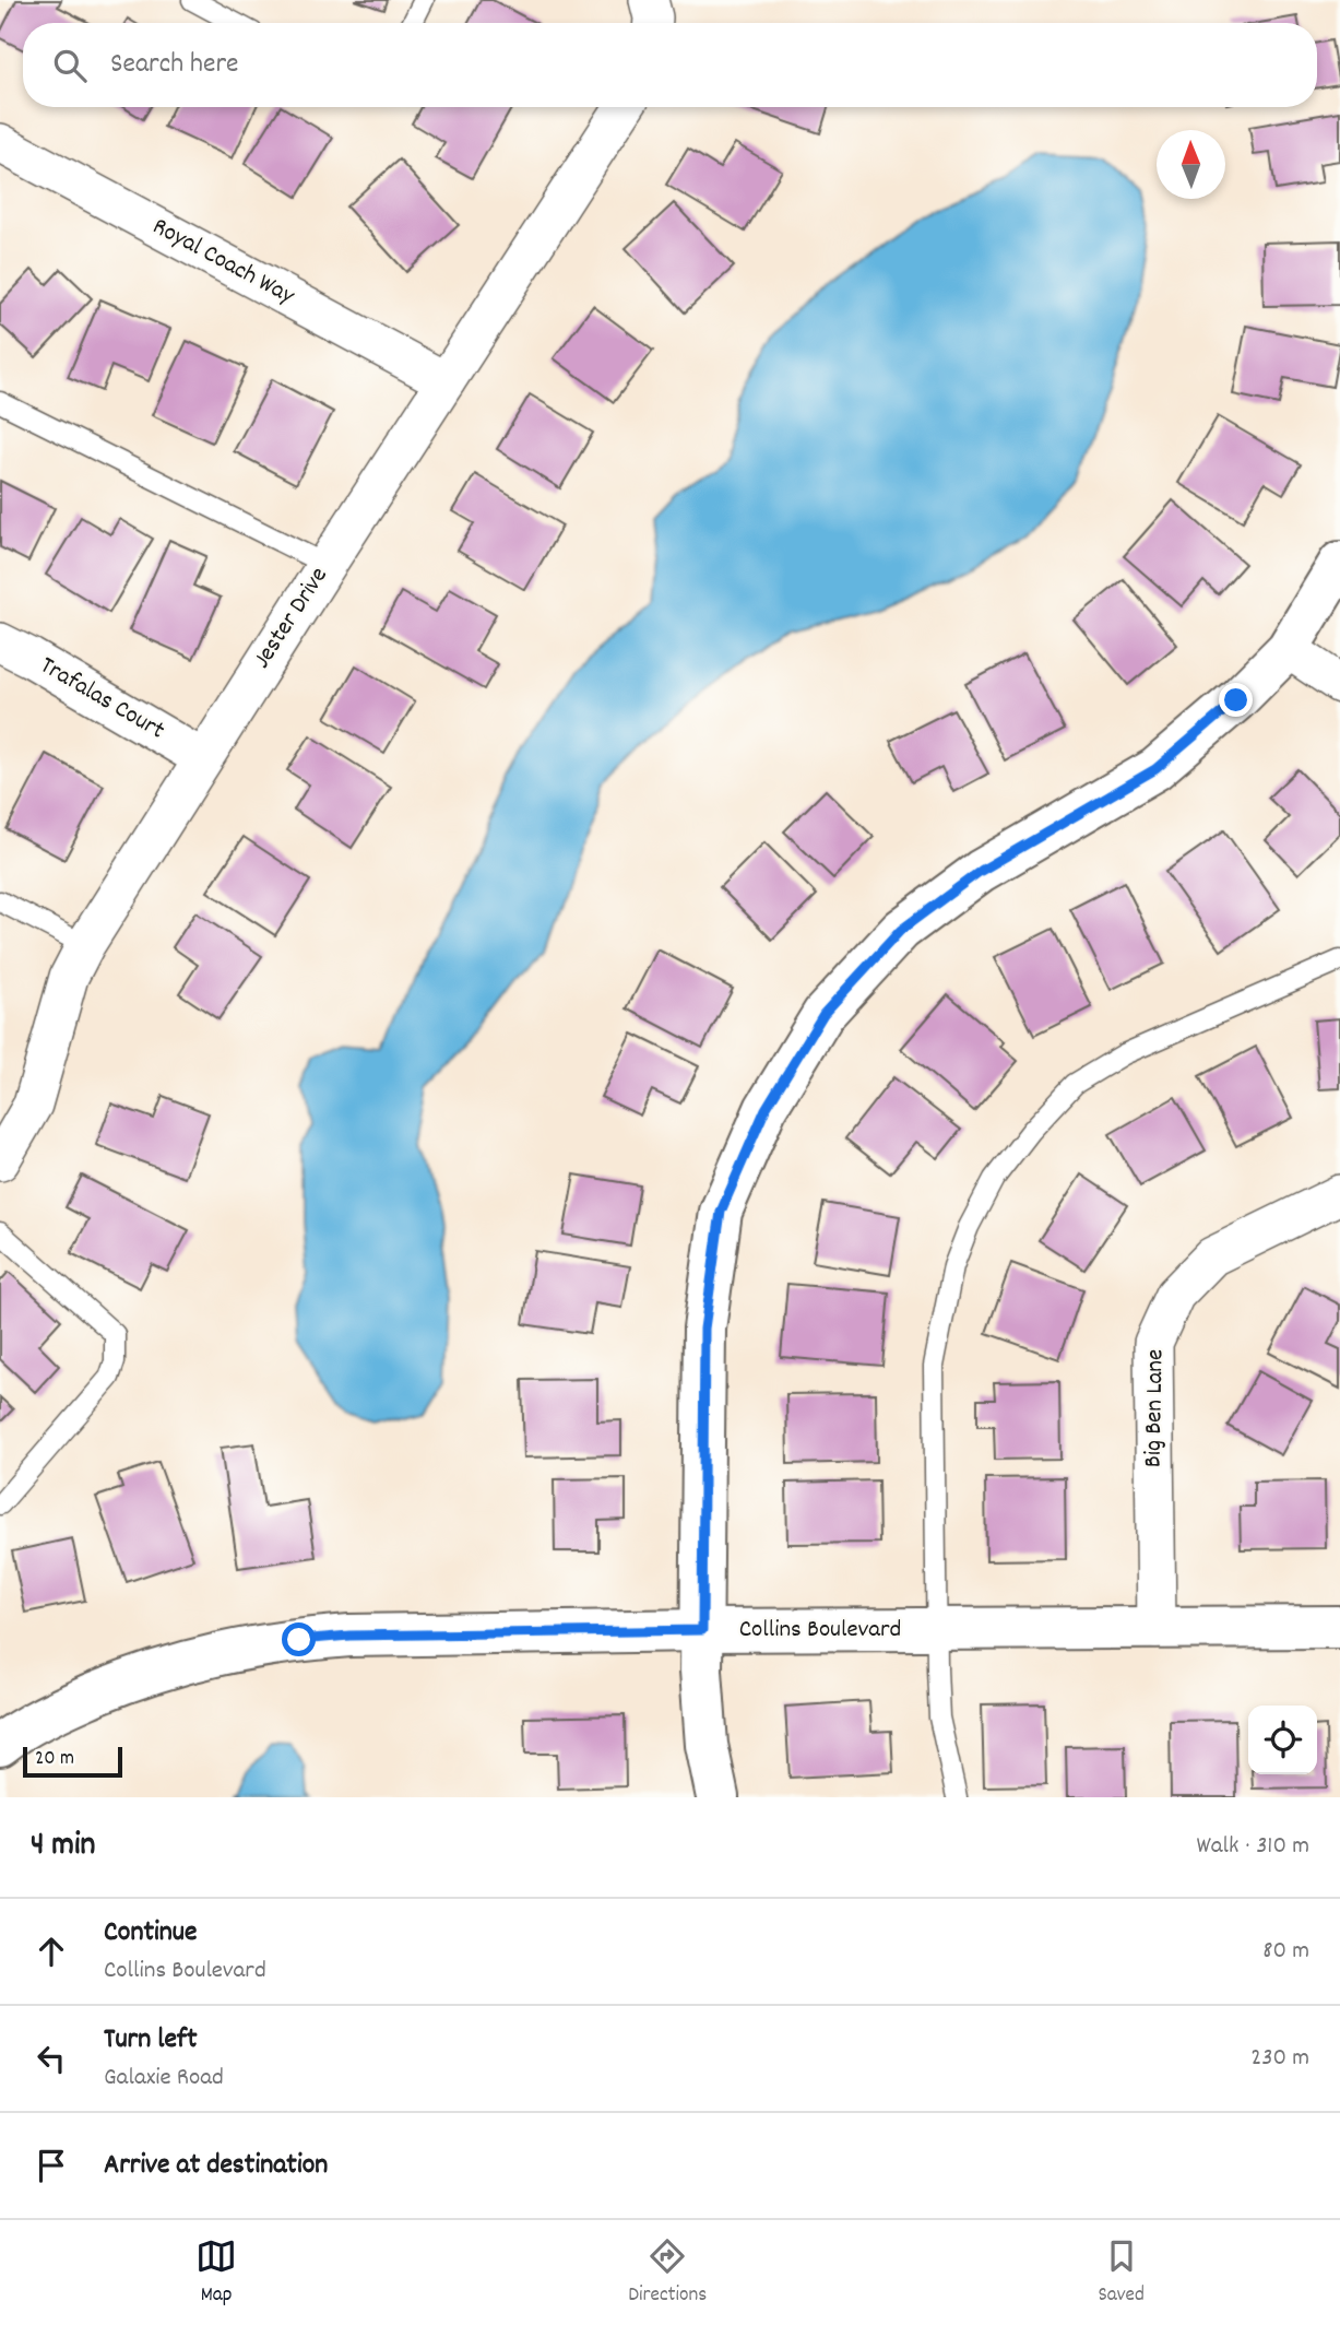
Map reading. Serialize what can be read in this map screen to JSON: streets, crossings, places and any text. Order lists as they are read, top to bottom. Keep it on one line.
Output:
{"streets":{"street":["Royal Coach Way","Jester Drive","Trafalas Court","Big Ben Lane","Collins Boulevard"]},"crossings":[["Royal Coach Way","Jester Drive"],["Jester Drive","Trafalas Court"],["Big Ben Lane","Collins Boulevard"]],"scale_bar":"20 m","north":"top","page":{"search":"Search here","scale":"20 m","heading":["4 min","Walk · 310 m"],"list":[["Continue","Collins Boulevard","80 m"],["Turn left","Galaxie Road","230 m"],"Arrive at destination"],"nav":["Map","Directions","Saved"]}}
